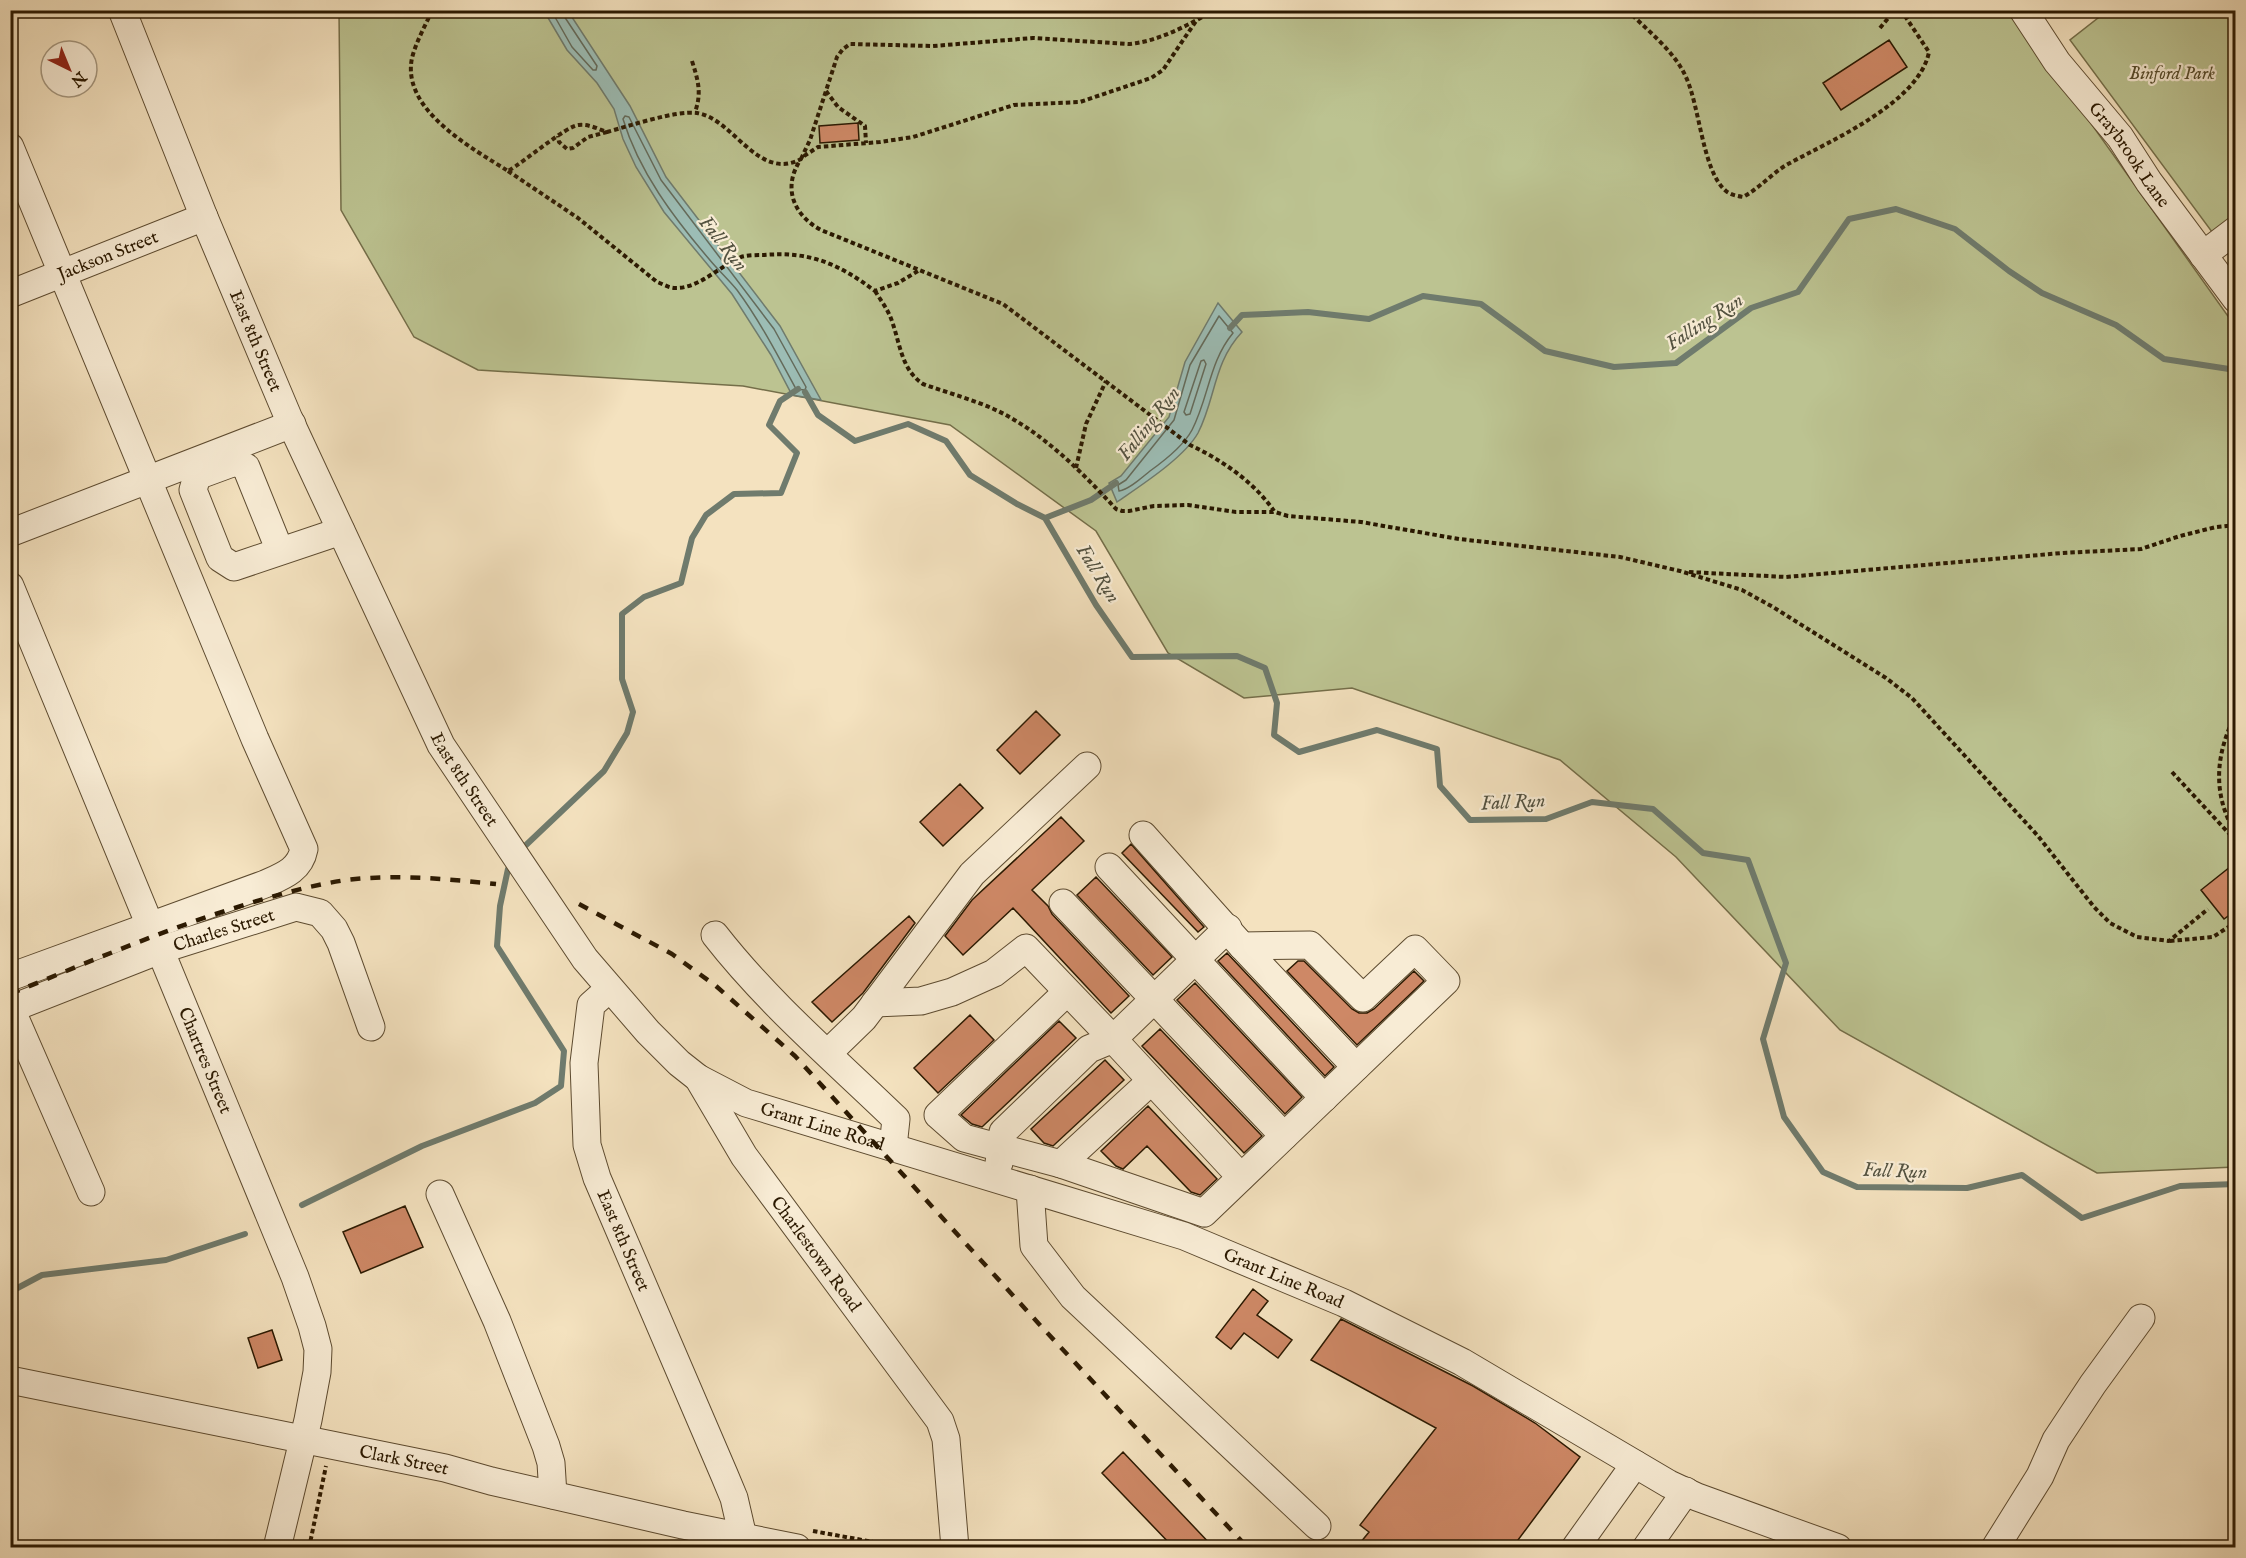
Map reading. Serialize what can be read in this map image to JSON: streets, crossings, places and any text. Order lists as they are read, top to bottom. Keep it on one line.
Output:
{"streets":{"street":["Graybrook Lane","Jackson Street","East 8th Street","Charles Street","Chartres Street","Grant Line Road","Charlestown Road","Clark Street"]},"crossings":[["Jackson Street","East 8th Street"],["East 8th Street","Charlestown Road"],["East 8th Street","Clark Street"],["Charles Street","Chartres Street"],["Chartres Street","Clark Street"],["Grant Line Road","Charlestown Road"]],"water":["Fall Run","Falling Run"],"parks":["Binford Park"],"north":"bottom right"}
